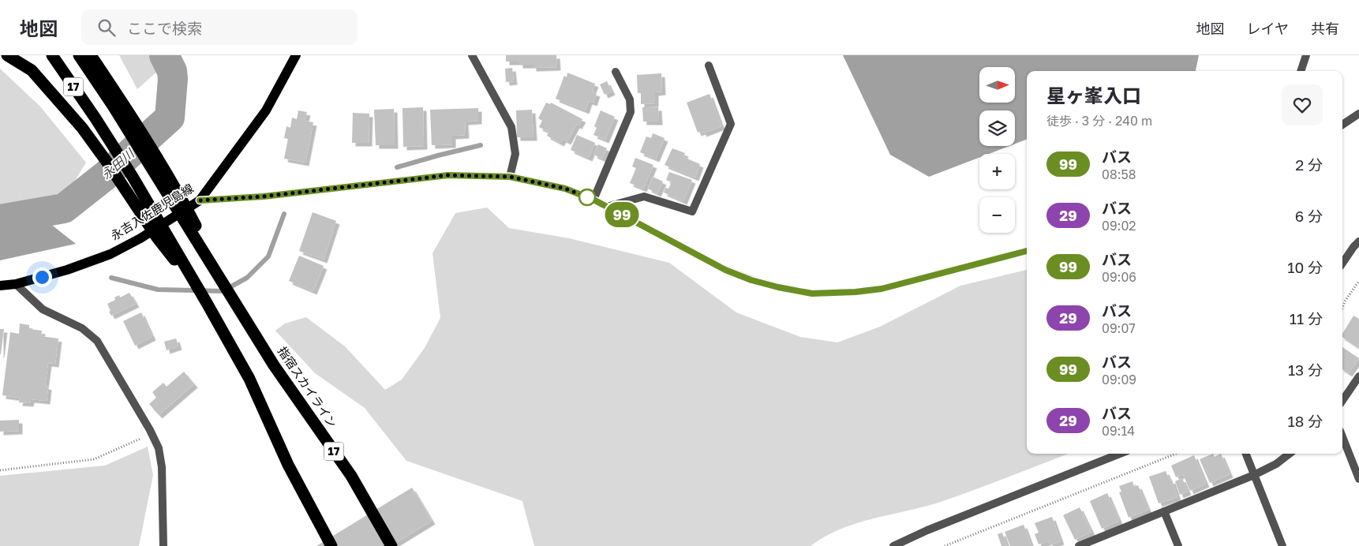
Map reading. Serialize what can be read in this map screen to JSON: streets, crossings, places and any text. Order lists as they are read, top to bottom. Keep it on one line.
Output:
{"streets":{"highway":["17","指宿スカイライン"],"main road":["永吉入佐鹿児島線"]},"crossings":[["17","指宿スカイライン"]],"water":["永田川"],"lines":["bus line 99"],"north":"right","page":{"header":"地図","search":"ここで検索","nav":["地図","レイヤ","共有"],"on_map":"99","map_buttons":["+","−"],"heading":["星ヶ峯入口","徒歩 · 3 分 · 240 m"],"list":[{"mark":"99","name":"バス","note":"08:58","value":"2 分"},{"mark":"29","name":"バス","note":"09:02","value":"6 分"},{"mark":"99","name":"バス","note":"09:06","value":"10 分"},{"mark":"29","name":"バス","note":"09:07","value":"11 分"},{"mark":"99","name":"バス","note":"09:09","value":"13 分"},{"mark":"29","name":"バス","note":"09:14","value":"18 分"}]}}
